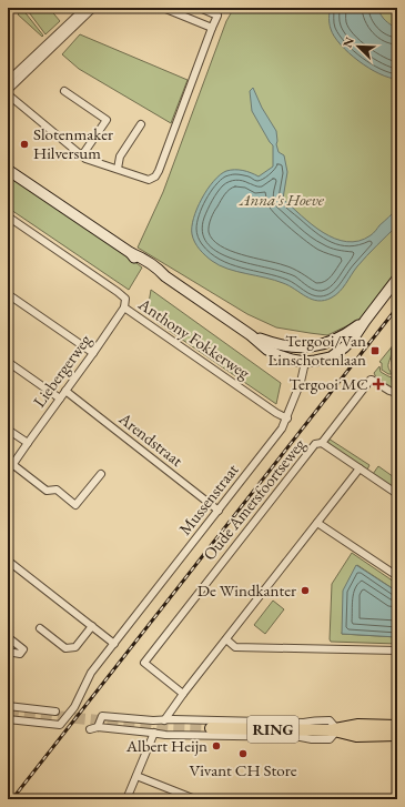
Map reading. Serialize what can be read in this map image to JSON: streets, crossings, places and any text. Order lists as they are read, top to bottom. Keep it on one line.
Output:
{"streets":{"main road":["RING"],"street":["Anthony Fokkerweg","Liebergerweg","Arendstraat","Mussenstraat","Oude Amersfoortseweg"]},"crossings":[["Anthony Fokkerweg","Liebergerweg"],["Anthony Fokkerweg","Mussenstraat"],["Liebergerweg","Arendstraat"],["Arendstraat","Mussenstraat"]],"parks":["Anna's Hoeve"],"places":{"other":["Slotenmaker Hilversum","De Windkanter","Albert Heijn","Vivant CH Store"],"transit":["Tergooi/Van Linschotenlaan"],"health":["Tergooi MC"]},"north":"top left"}
